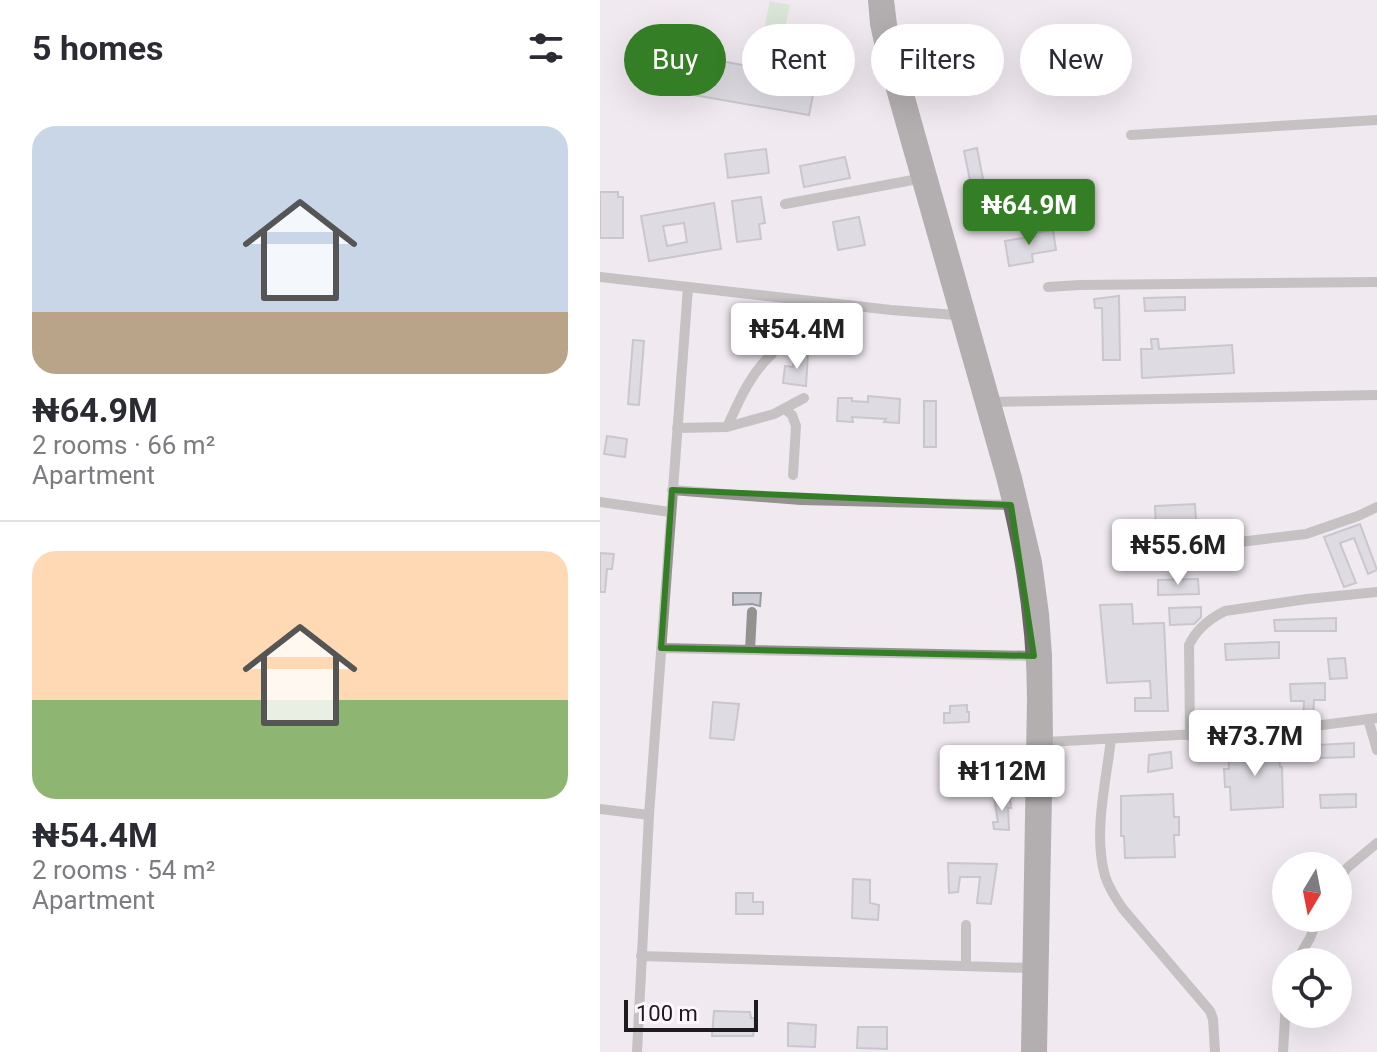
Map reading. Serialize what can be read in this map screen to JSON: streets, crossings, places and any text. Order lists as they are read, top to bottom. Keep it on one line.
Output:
{"scale_bar":"100 m","north":"bottom","page":{"heading":"5 homes","chip":["Buy","Rent","Filters","New"],"list":[{"name":"₦64.9M","note":"2 rooms · 66 m² · Apartment"},{"name":"₦54.4M","note":"2 rooms · 54 m² · Apartment"}],"price":["₦64.9M","₦54.4M","₦55.6M","₦73.7M","₦112M"],"scale":"100 m"}}
